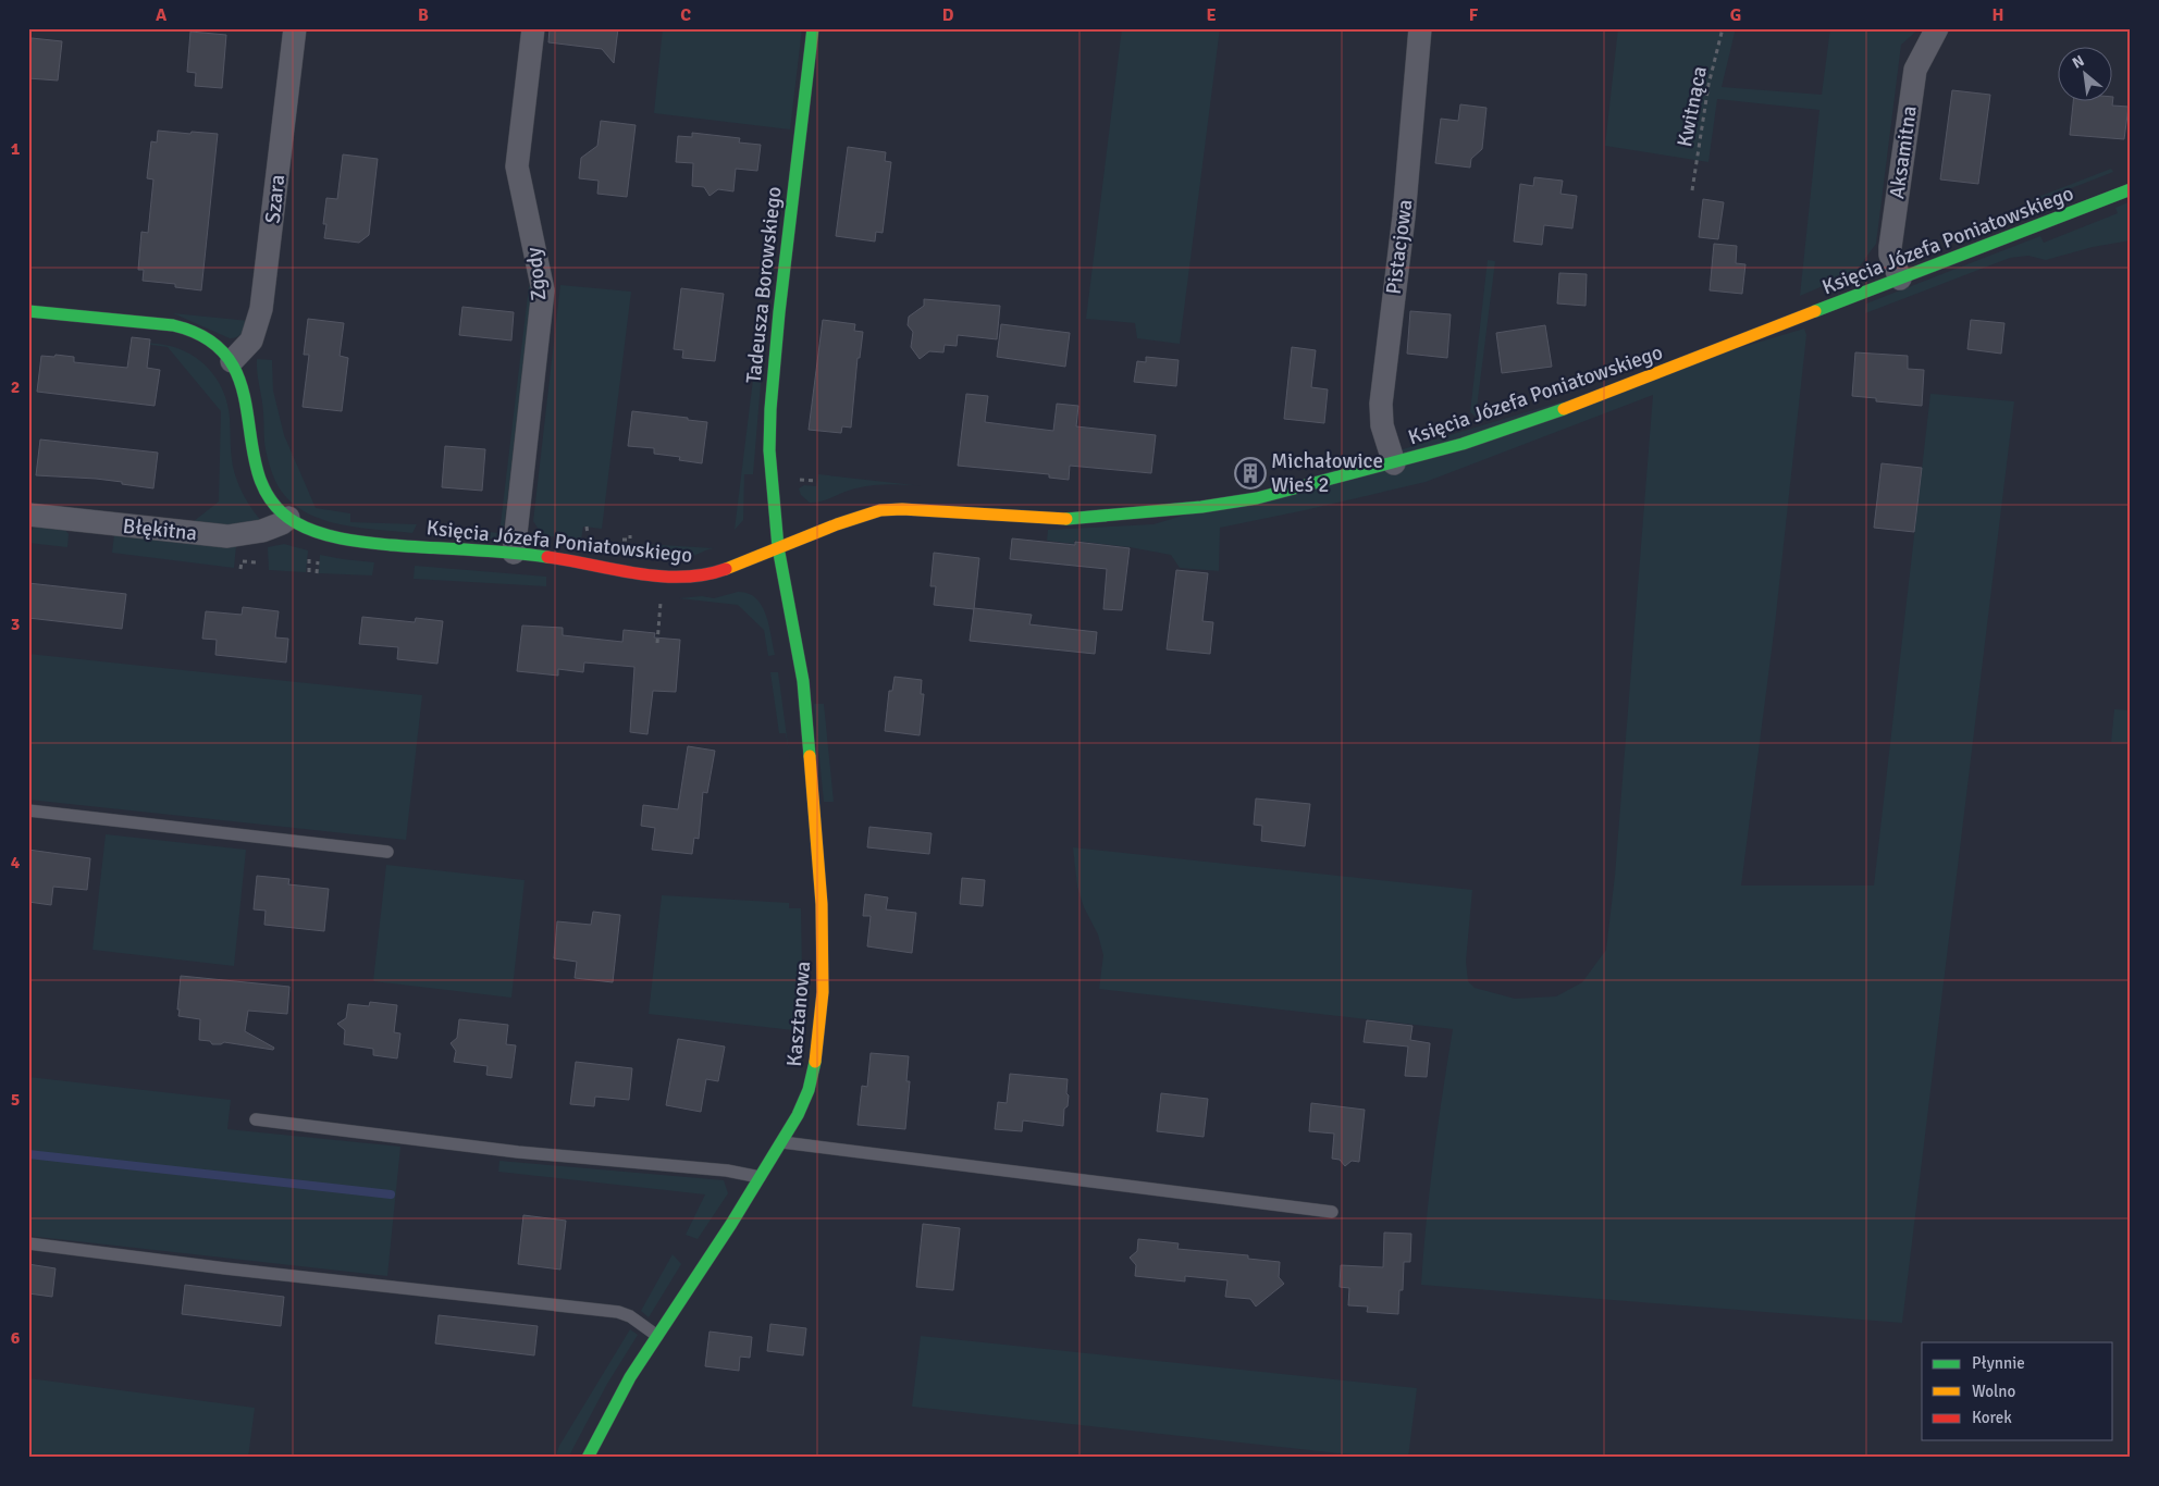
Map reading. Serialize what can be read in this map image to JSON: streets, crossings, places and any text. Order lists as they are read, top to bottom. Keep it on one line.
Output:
{"streets":{"street":["Aksamitna","Szara","Księcia Józefa Poniatowskiego","Pistacjowa","Zgody","Tadeusza Borowskiego","Błękitna","Kasztanowa"],"path":["Kwitnąca"]},"crossings":[["Aksamitna","Księcia Józefa Poniatowskiego"],["Szara","Księcia Józefa Poniatowskiego"],["Księcia Józefa Poniatowskiego","Pistacjowa"],["Księcia Józefa Poniatowskiego","Zgody"],["Księcia Józefa Poniatowskiego","Tadeusza Borowskiego"],["Księcia Józefa Poniatowskiego","Błękitna"],["Księcia Józefa Poniatowskiego","Kasztanowa"],["Tadeusza Borowskiego","Kasztanowa"]],"places":{"building":["Michałowice Wieś 2"]},"legend":["Płynnie","Wolno","Korek"],"north":"top left","grid":{"columns":["A","B","C","D","E","F","G","H"],"rows":["1","2","3","4","5","6"]}}
